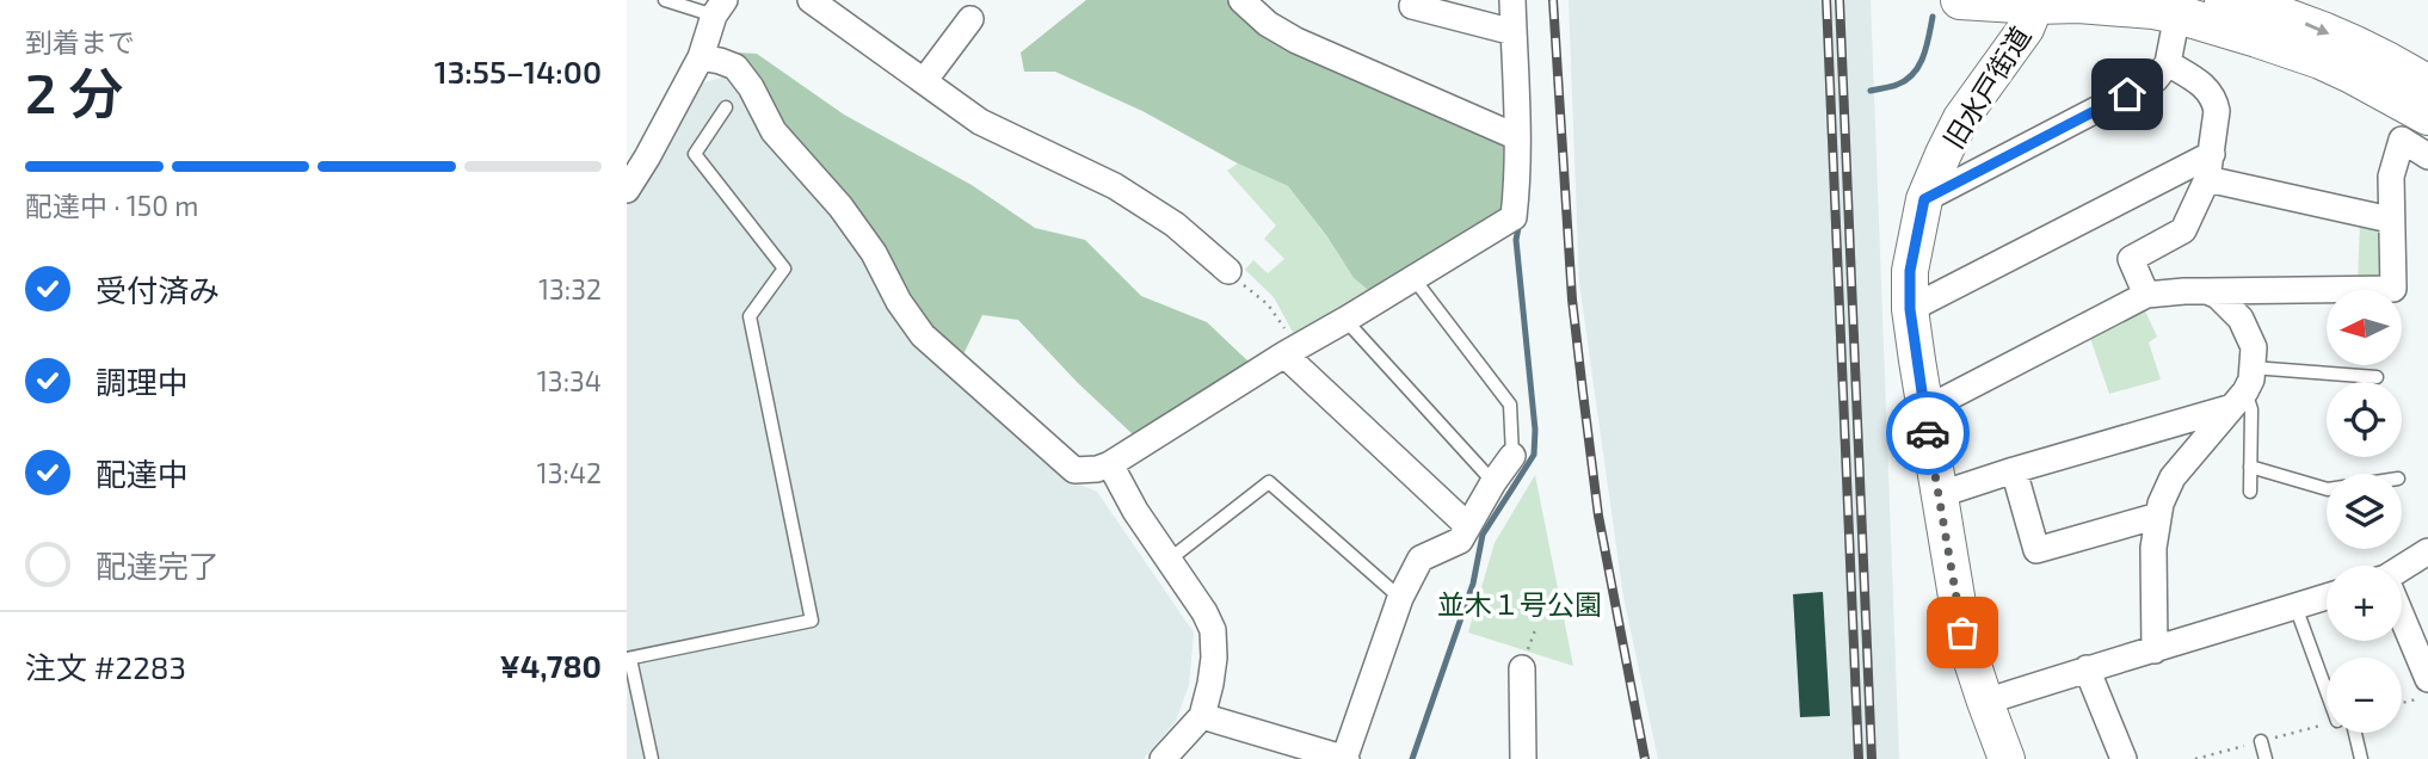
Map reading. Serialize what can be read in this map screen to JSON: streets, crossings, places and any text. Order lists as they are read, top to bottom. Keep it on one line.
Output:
{"streets":{"street":["旧水戸街道"]},"parks":["並木１号公園"],"north":"left","page":{"heading":["2 分","到着まで","13:55–14:00"],"panel":["注文 #2283","¥4,780"],"bar":"配達中 · 150 m","list":[["受付済み","13:32"],["調理中","13:34"],["配達中","13:42"],"配達完了"],"map_buttons":["+","−"]}}
